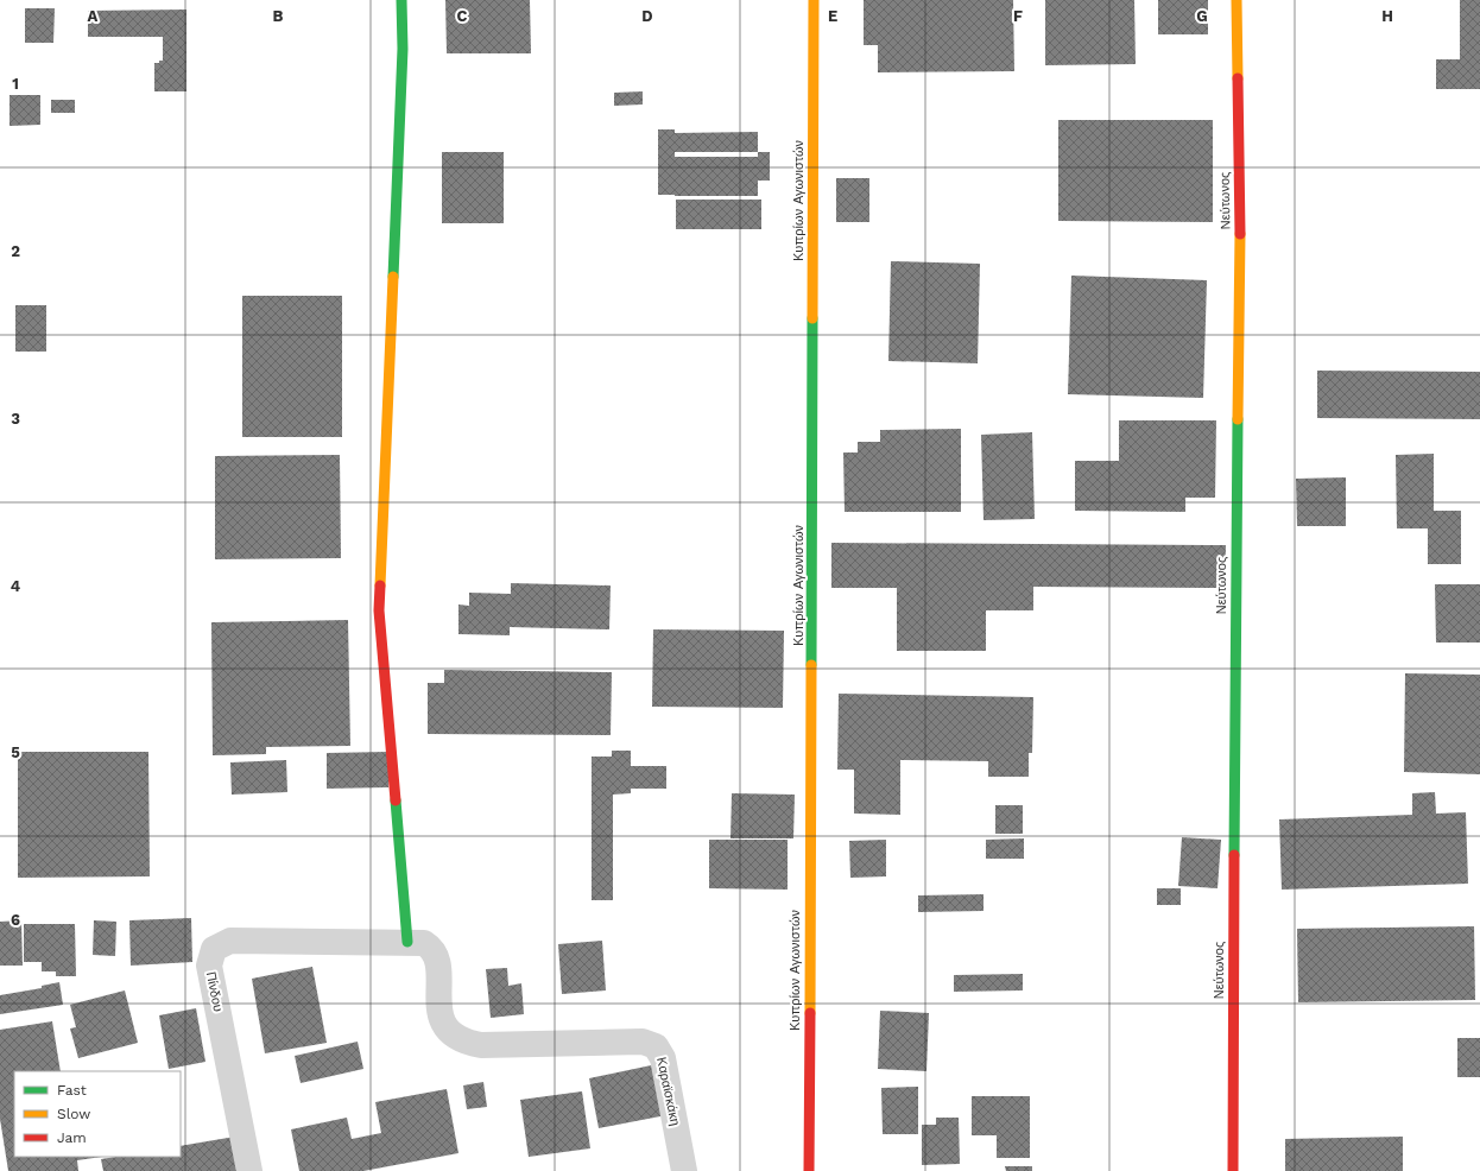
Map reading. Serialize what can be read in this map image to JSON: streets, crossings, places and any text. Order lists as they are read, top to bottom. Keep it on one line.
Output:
{"streets":{"street":["Κυπρίων Αγωνιστών","Νεύτωνος","Πίνδου","Καραϊσκάκη"]},"crossings":[["Πίνδου","Καραϊσκάκη"]],"legend":["Fast","Slow","Jam"],"grid":{"columns":["A","B","C","D","E","F","G","H"],"rows":["1","2","3","4","5","6"]}}
